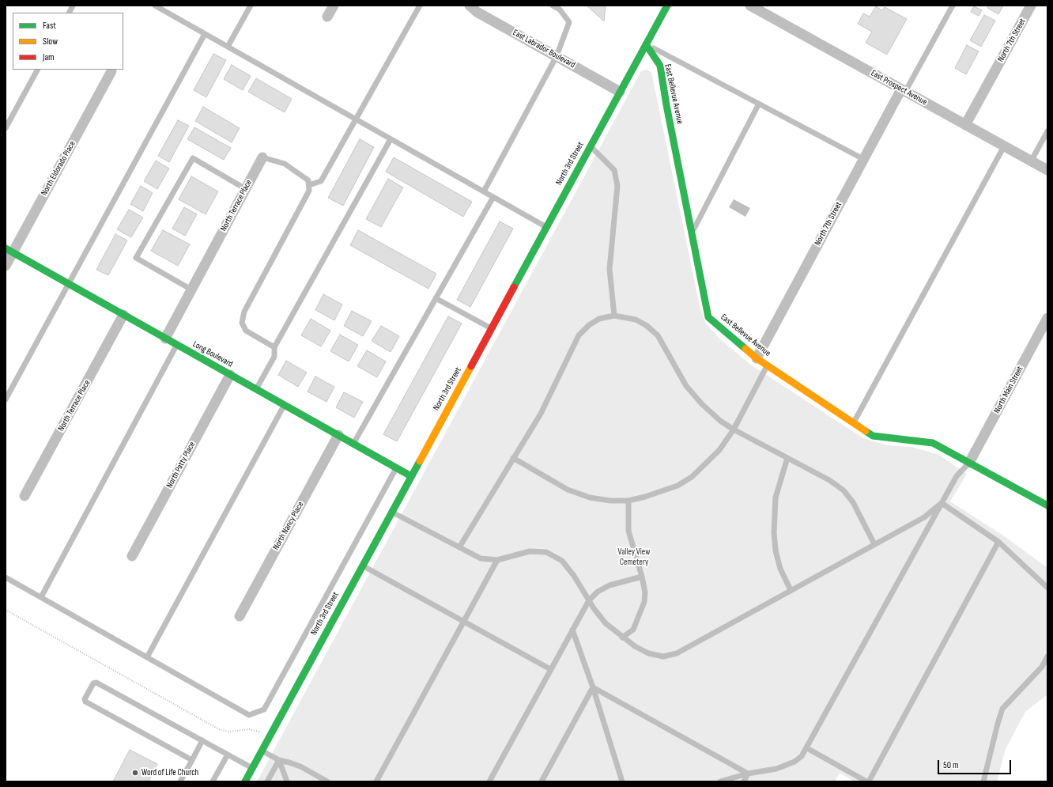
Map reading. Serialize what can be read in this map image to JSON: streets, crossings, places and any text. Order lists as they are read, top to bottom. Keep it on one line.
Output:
{"streets":{"street":["North 7th Street","East Labrador Boulevard","East Prospect Avenue","East Bellevue Avenue","North 3rd Street","North Eldorado Place","North Terrace Place","Long Boulevard","North Main Street","North Patty Place","North Nancy Place"]},"crossings":[["North 7th Street","East Prospect Avenue"],["North 7th Street","East Bellevue Avenue"],["East Labrador Boulevard","North 3rd Street"],["East Bellevue Avenue","North 3rd Street"],["East Bellevue Avenue","North Main Street"],["North 3rd Street","Long Boulevard"],["North Eldorado Place","Long Boulevard"],["North Terrace Place","Long Boulevard"],["Long Boulevard","North Patty Place"],["Long Boulevard","North Nancy Place"]],"parks":["Valley View Cemetery"],"places":["Word of Life Church"],"legend":["Fast","Slow","Jam"],"scale_bar":"50 m"}
